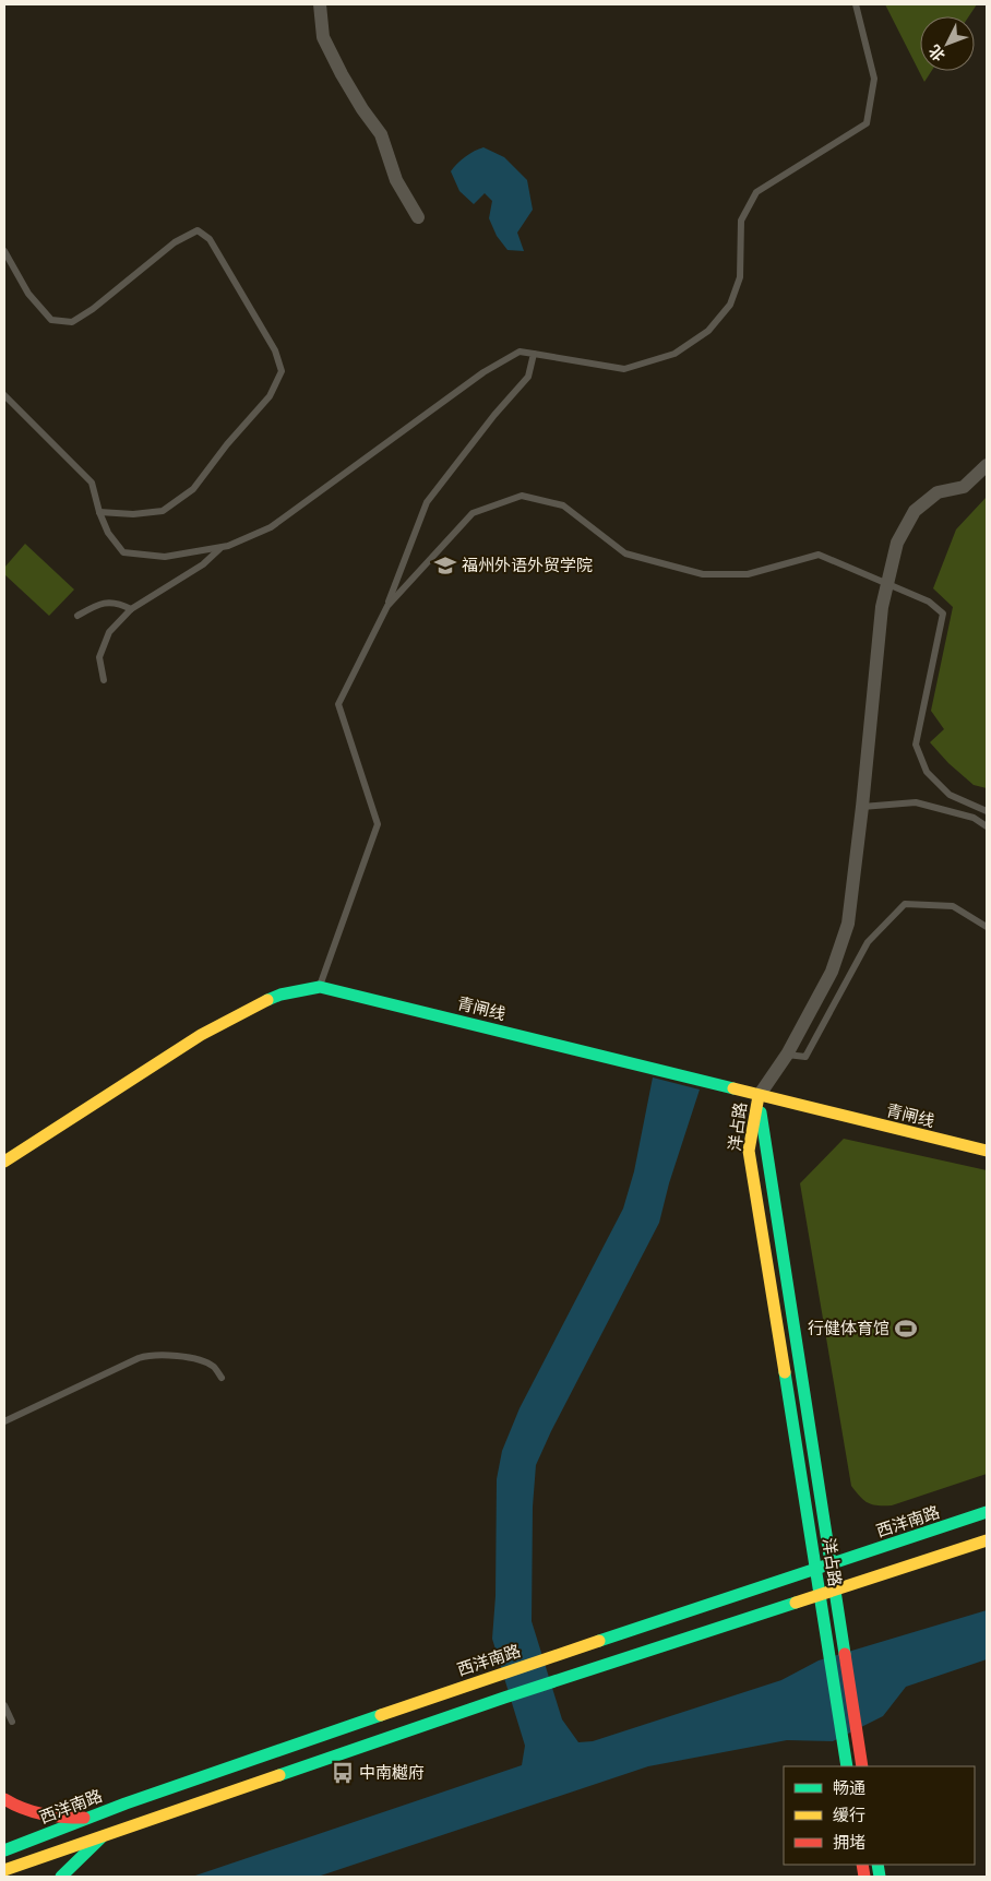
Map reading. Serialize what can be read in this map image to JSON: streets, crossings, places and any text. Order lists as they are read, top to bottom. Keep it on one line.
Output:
{"streets":{"main road":["青闸线","洋占路","西洋南路"]},"crossings":[["青闸线","洋占路"],["洋占路","西洋南路"]],"places":{"school or university":["福州外语外贸学院"],"sports":["行健体育馆"],"bus stop":["中南樾府"]},"legend":["畅通","缓行","拥堵"],"north":"bottom left"}
